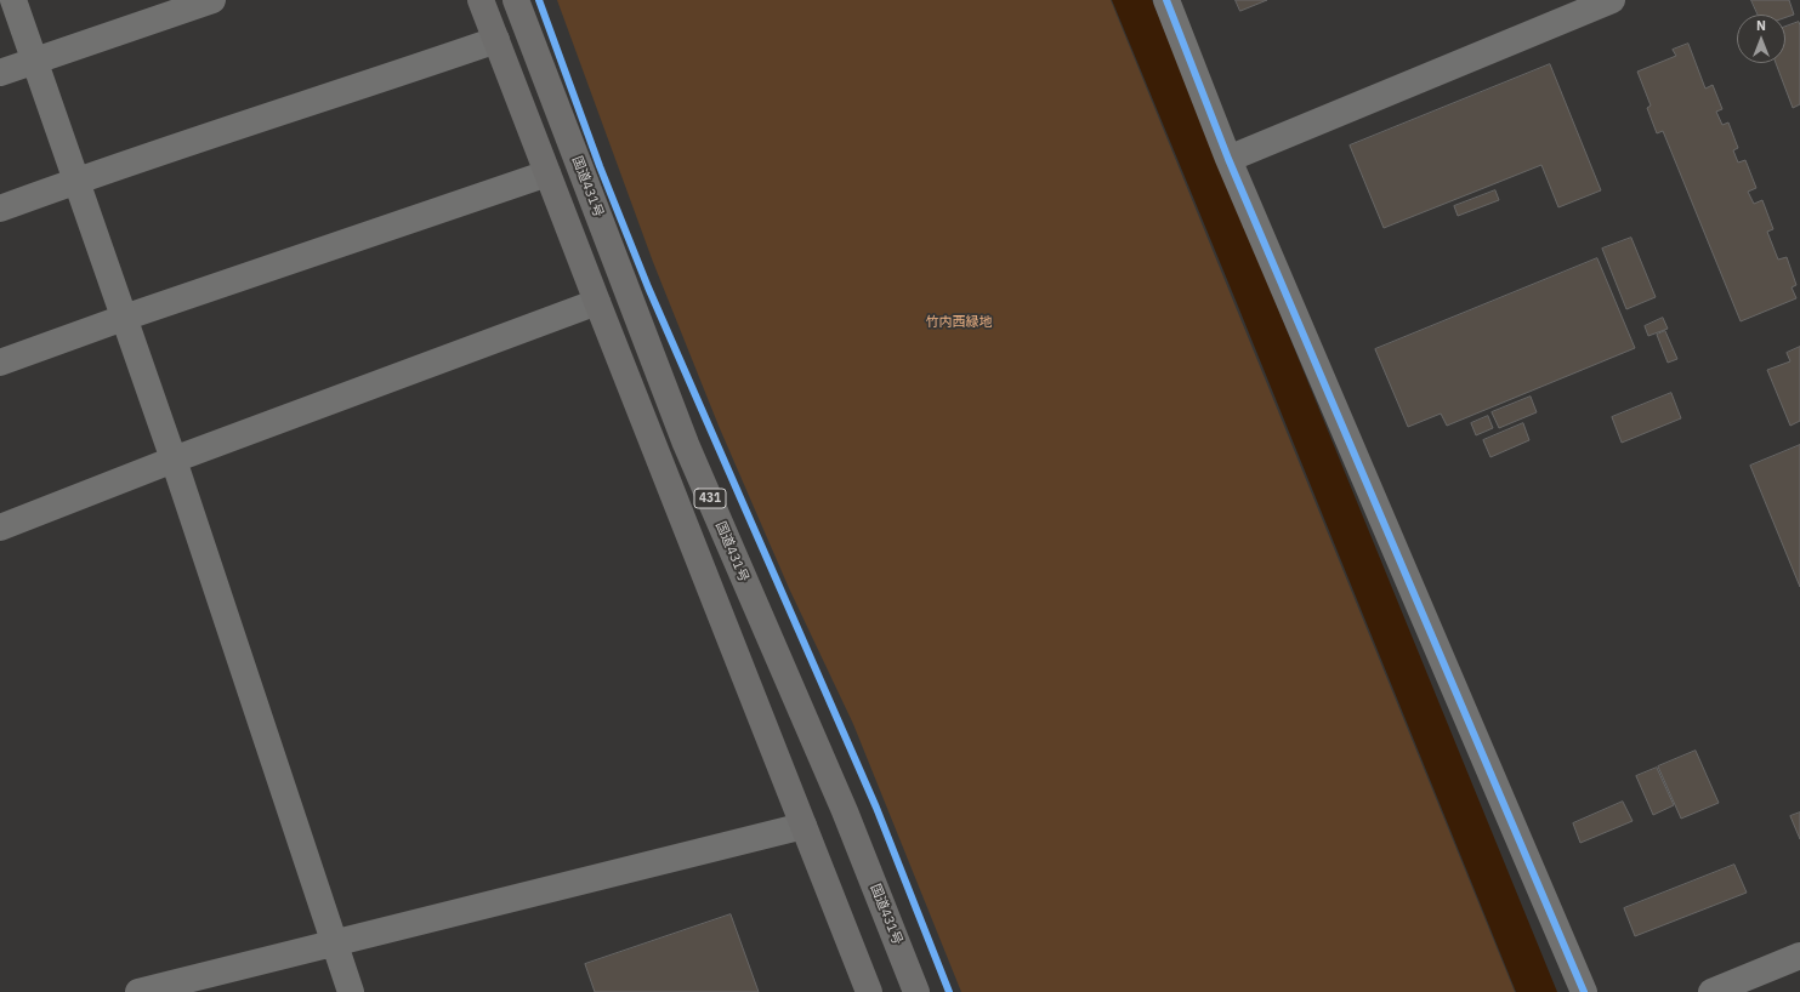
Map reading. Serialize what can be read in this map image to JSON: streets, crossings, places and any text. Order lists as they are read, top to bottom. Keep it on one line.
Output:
{"streets":{"highway":["国道431号","431"]},"parks":["竹内西緑地"],"north":"top"}
